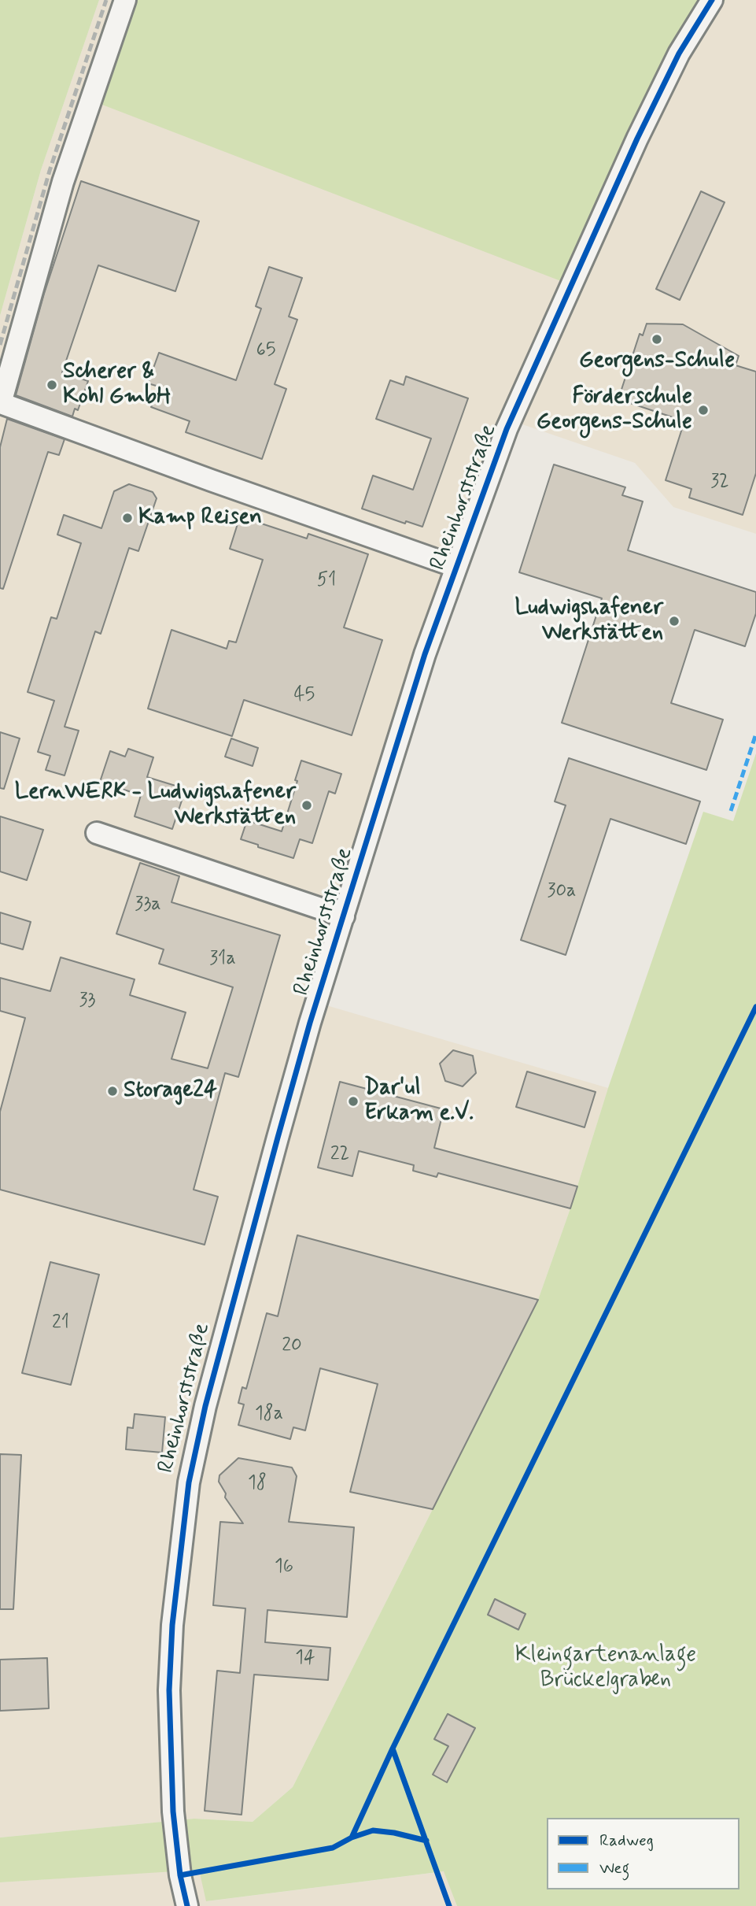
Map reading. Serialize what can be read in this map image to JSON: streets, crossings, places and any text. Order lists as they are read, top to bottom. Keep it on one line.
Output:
{"streets":{"street":["Rheinhorststraße"]},"parks":["Kleingartenanlage Brückelgraben"],"places":["Georgens-Schule","Scherer & Kohl GmbH","Förderschule Georgens-Schule","Kamp Reisen","Ludwigshafener Werkstätten","LernWERK - Ludwigshafener Werkstätten","Storage24","Dar'ul Erkam e.V."],"house_numbers":["65","32","51","45","30a","33a","31a","33","22","21","20","18a","18","16","14"],"legend":["Radweg","Weg"]}
